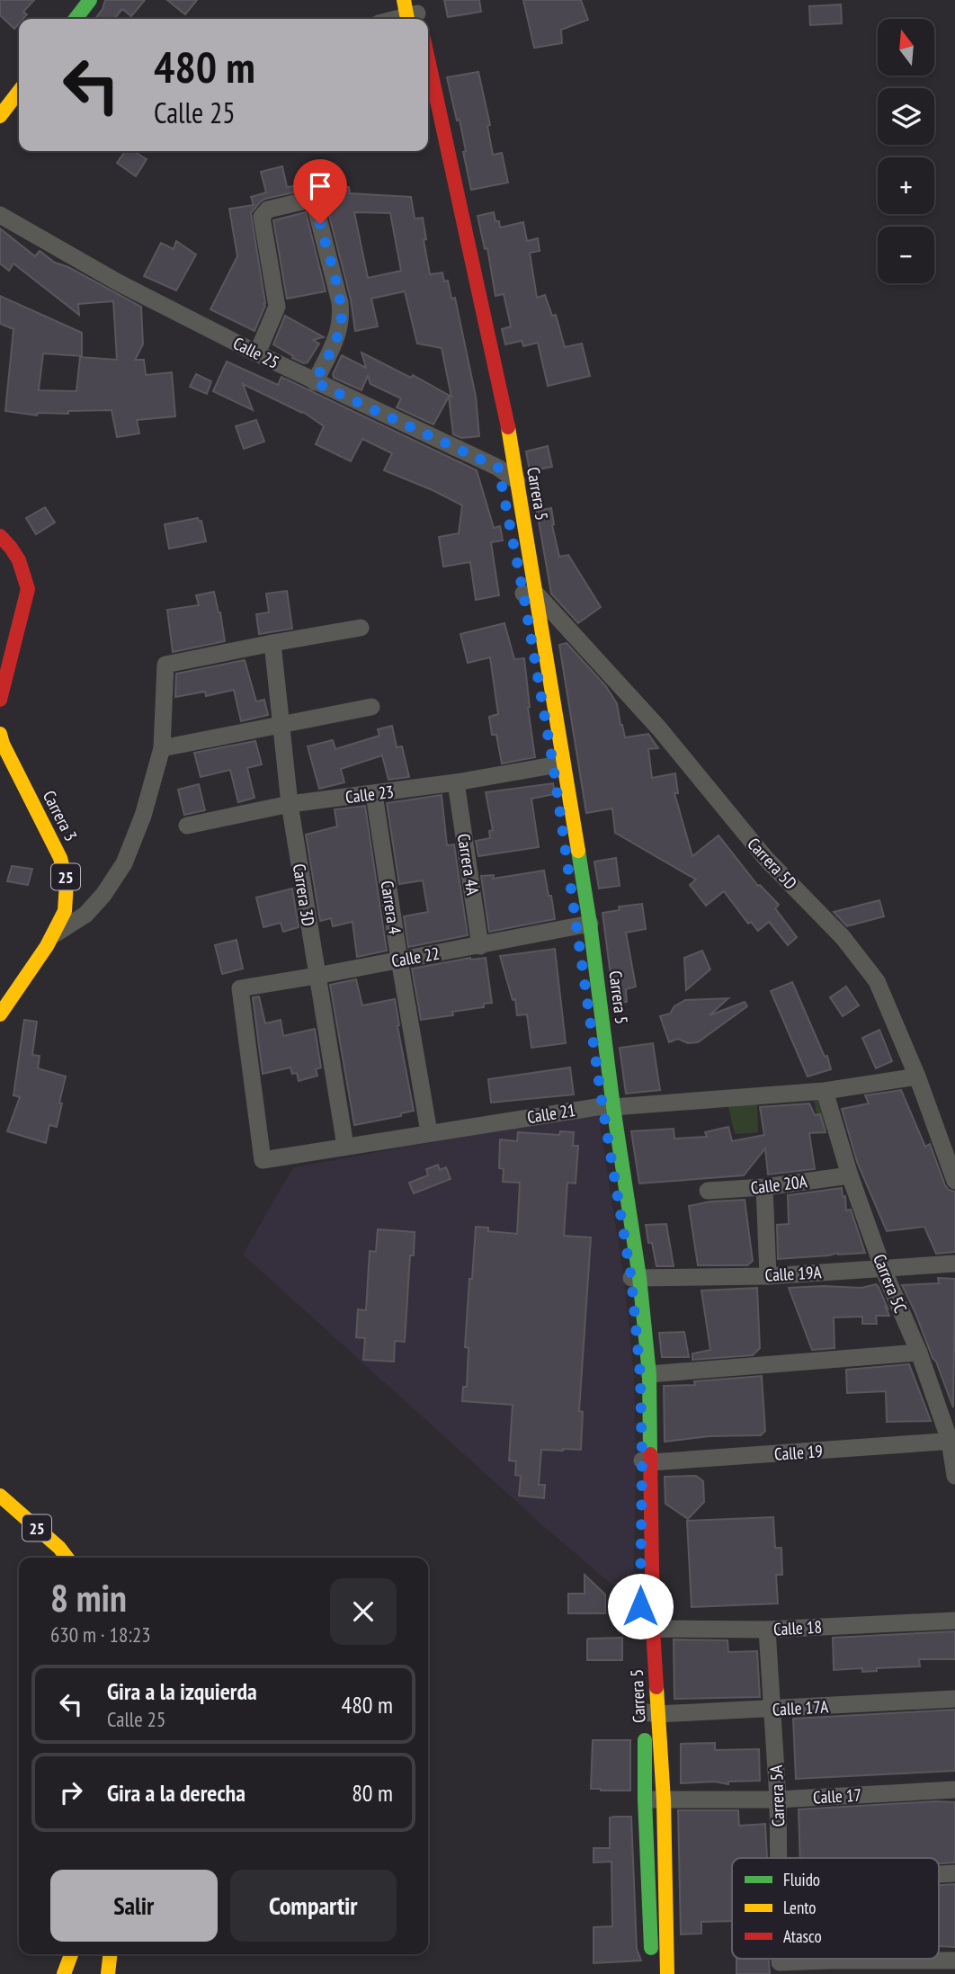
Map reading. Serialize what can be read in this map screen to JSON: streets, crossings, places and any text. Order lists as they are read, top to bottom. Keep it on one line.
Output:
{"streets":{"street":["Calle 25","Carrera 5","Calle 23","Carrera 3","Carrera 5D","Carrera 4A","25","Carrera 3D","Carrera 4","Calle 22","Calle 21","Calle 20A","Calle 19A","Carrera 5C","Calle 19","Calle 18","Calle 17A","Carrera 5A","Calle 17"]},"crossings":[["Calle 25","Carrera 5"],["Carrera 5","Calle 23"],["Carrera 5","Carrera 5D"],["Carrera 5","Calle 22"],["Carrera 5","Calle 21"],["Carrera 5","Calle 19A"],["Carrera 5","Calle 19"],["Carrera 5","Calle 18"],["Carrera 5","Calle 17A"],["Carrera 5","Calle 17"],["Calle 23","Carrera 4A"],["Calle 23","Carrera 3D"],["Calle 23","Carrera 4"],["Carrera 5D","Calle 21"],["Carrera 4A","Calle 22"],["Carrera 3D","Calle 22"],["Carrera 3D","Calle 21"],["Carrera 4","Calle 22"],["Carrera 4","Calle 21"],["Calle 22","Calle 21"],["Calle 21","Carrera 5C"],["Calle 20A","Carrera 5C"],["Calle 19A","Carrera 5C"],["Carrera 5C","Calle 19"],["Calle 18","Carrera 5A"],["Calle 17A","Carrera 5A"],["Carrera 5A","Calle 17"]],"legend":["Fluido","Lento","Atasco"],"north":"top","page":{"map_buttons":["+","−"],"turn":["480 m","Calle 25"],"heading":["8 min","630 m · 18:23"],"list":[{"name":"Gira a la izquierda","note":"Calle 25","value":"480 m"},{"name":"Gira a la derecha","value":"80 m"}],"buttons":["Salir","Compartir"]}}
